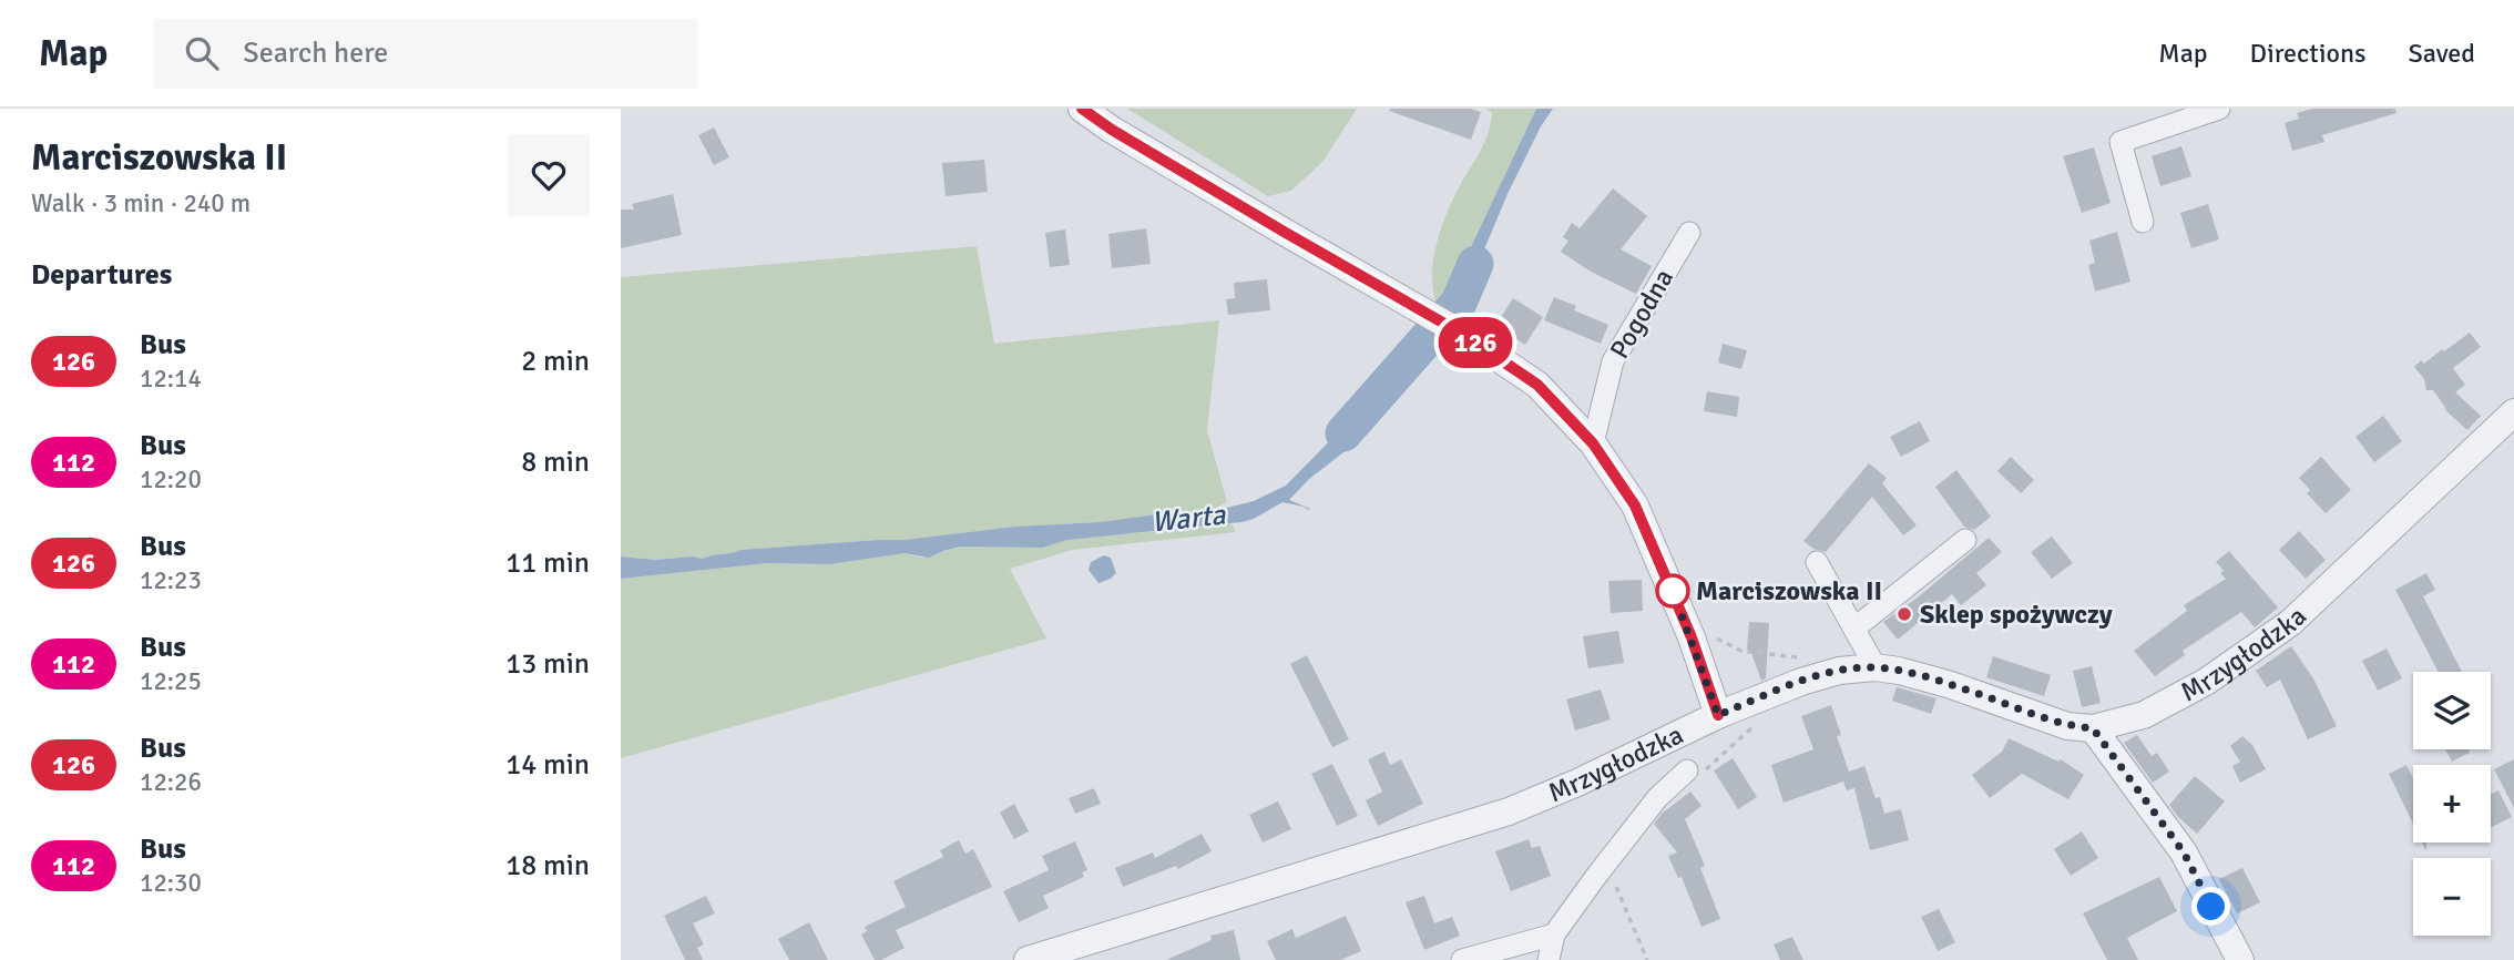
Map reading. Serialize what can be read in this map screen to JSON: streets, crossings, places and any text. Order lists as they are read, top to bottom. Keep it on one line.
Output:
{"streets":{"street":["Pogodna","Mrzygłodzka"]},"water":["Warta"],"places":["Marciszowska II","Sklep spożywczy"],"lines":["bus line 126"],"page":{"header":"Map","search":"Search here","nav":["Map","Directions","Saved"],"heading":[["Marciszowska II","Walk · 3 min · 240 m"],"Departures"],"on_map":"126","list":[{"mark":"126","name":"Bus","note":"12:14","value":"2 min"},{"mark":"112","name":"Bus","note":"12:20","value":"8 min"},{"mark":"126","name":"Bus","note":"12:23","value":"11 min"},{"mark":"112","name":"Bus","note":"12:25","value":"13 min"},{"mark":"126","name":"Bus","note":"12:26","value":"14 min"},{"mark":"112","name":"Bus","note":"12:30","value":"18 min"}],"map_buttons":["+","−"]}}
